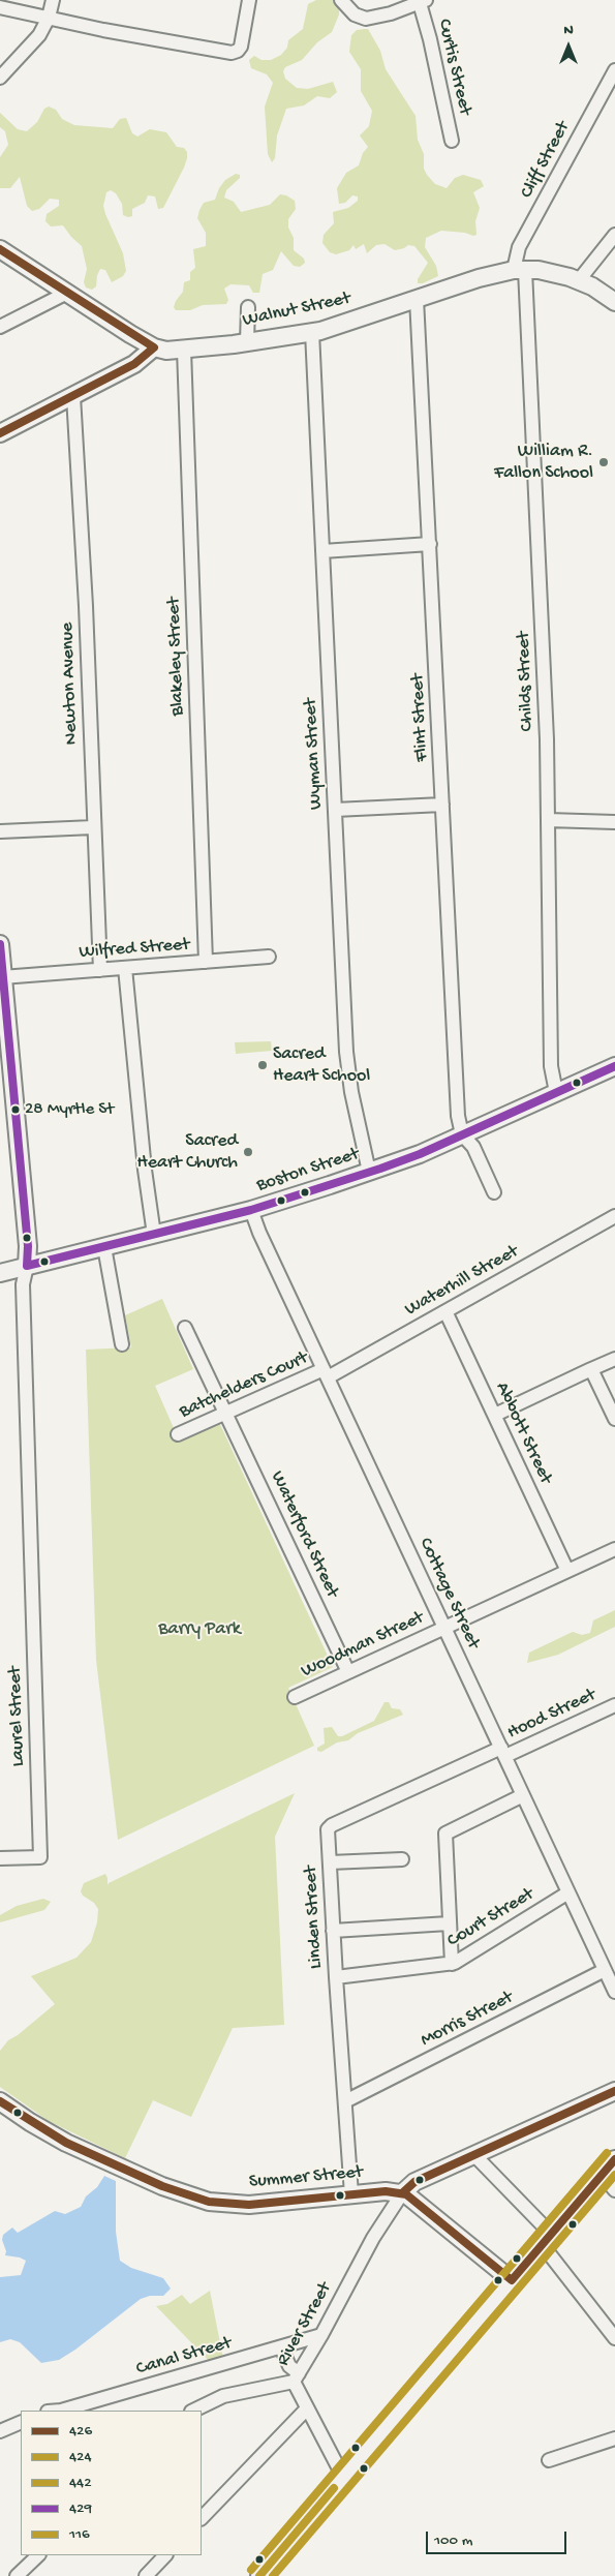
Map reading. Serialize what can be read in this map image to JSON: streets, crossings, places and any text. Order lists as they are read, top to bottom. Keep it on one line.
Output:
{"streets":{"main road":["Walnut Street","Boston Street","Summer Street"],"street":["Curtis Street","Cliff Street","Blakeley Street","Childs Street","Newton Avenue","Flint Street","Wyman Street","Wilfred Street","Waterhill Street","Batchelders Court","Abbott Street","Waterford Street","Cottage Street","Woodman Street","Hood Street","Laurel Street","Linden Street","Court Street","Morris Street","River Street","Canal Street"]},"crossings":[["Cliff Street","Walnut Street"],["Cliff Street","Childs Street"],["Walnut Street","Blakeley Street"],["Walnut Street","Childs Street"],["Walnut Street","Flint Street"],["Walnut Street","Wyman Street"],["Blakeley Street","Wilfred Street"],["Childs Street","Boston Street"],["Newton Avenue","Wilfred Street"],["Flint Street","Boston Street"],["Wyman Street","Boston Street"],["Boston Street","Cottage Street"],["Boston Street","Laurel Street"],["Waterhill Street","Batchelders Court"],["Waterhill Street","Abbott Street"],["Waterhill Street","Cottage Street"],["Batchelders Court","Waterford Street"],["Batchelders Court","Cottage Street"],["Abbott Street","Woodman Street"],["Waterford Street","Woodman Street"],["Cottage Street","Woodman Street"],["Cottage Street","Hood Street"],["Cottage Street","Linden Street"],["Cottage Street","Court Street"],["Cottage Street","Morris Street"],["Hood Street","Linden Street"],["Linden Street","Court Street"],["Linden Street","Morris Street"],["Linden Street","Summer Street"],["Summer Street","River Street"],["River Street","Canal Street"]],"parks":["Barry Park"],"places":["William R. Fallon School","Sacred Heart School","28 Myrtle St","Sacred Heart Church"],"lines":["transit line 426","transit line 429","transit line 442","transit line 424","transit line 116"],"legend":["426","424","442","429","116"],"scale_bar":"100 m","north":"top"}
